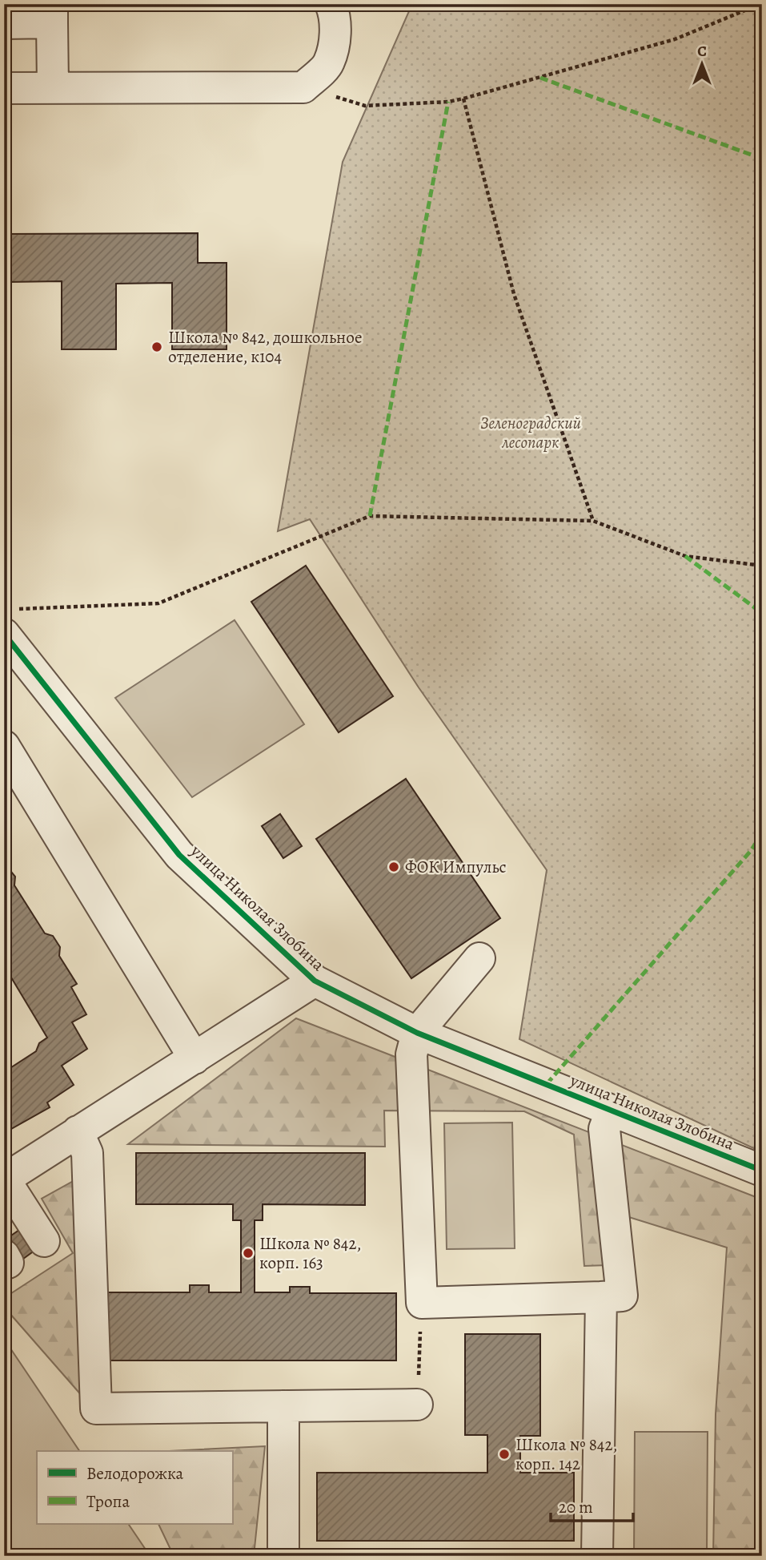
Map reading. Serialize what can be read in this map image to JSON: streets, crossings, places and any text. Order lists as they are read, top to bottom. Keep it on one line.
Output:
{"streets":{"street":["улица Николая Злобина"]},"parks":["Зеленоградский лесопарк"],"places":["Школа № 842, дошкольное отделение, к104","ФОК Импульс","Школа № 842, корп. 163","Школа № 842, корп. 142"],"legend":["Велодорожка","Тропа"],"scale_bar":"20 m","north":"top"}
